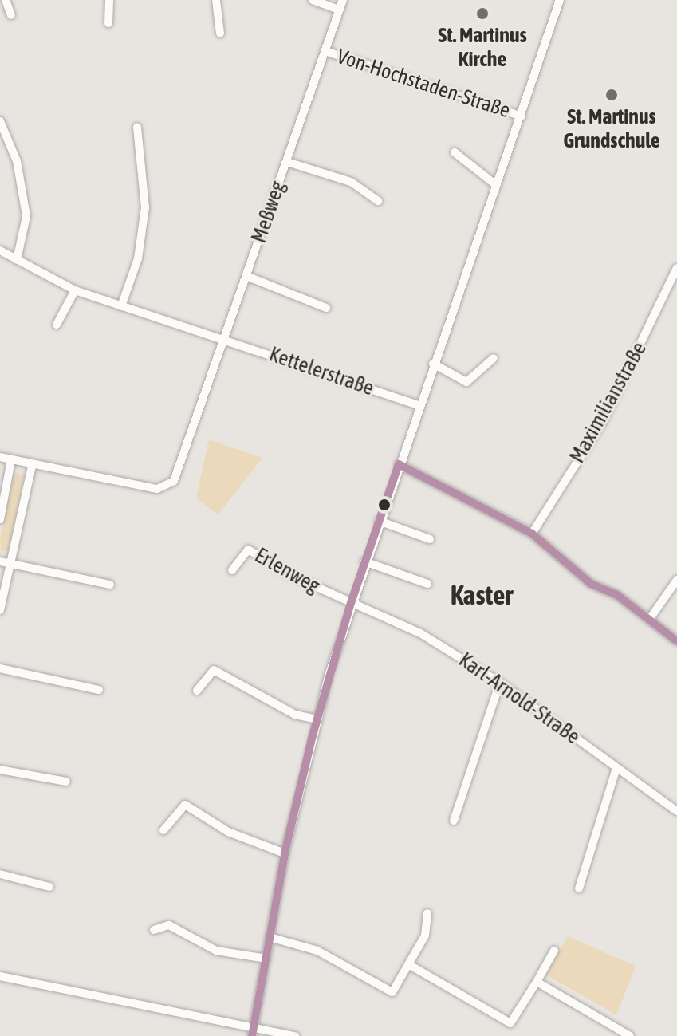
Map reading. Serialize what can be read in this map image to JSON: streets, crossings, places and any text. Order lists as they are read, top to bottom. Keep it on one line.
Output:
{"streets":{"street":["Von-Hochstaden-Straße","Meßweg","Kettelerstraße","Maximilianstraße","Erlenweg","Karl-Arnold-Straße"]},"crossings":[["Von-Hochstaden-Straße","Meßweg"],["Meßweg","Kettelerstraße"],["Erlenweg","Karl-Arnold-Straße"]],"districts":["Kaster"],"places":["St. Martinus Kirche","St. Martinus Grundschule"]}
